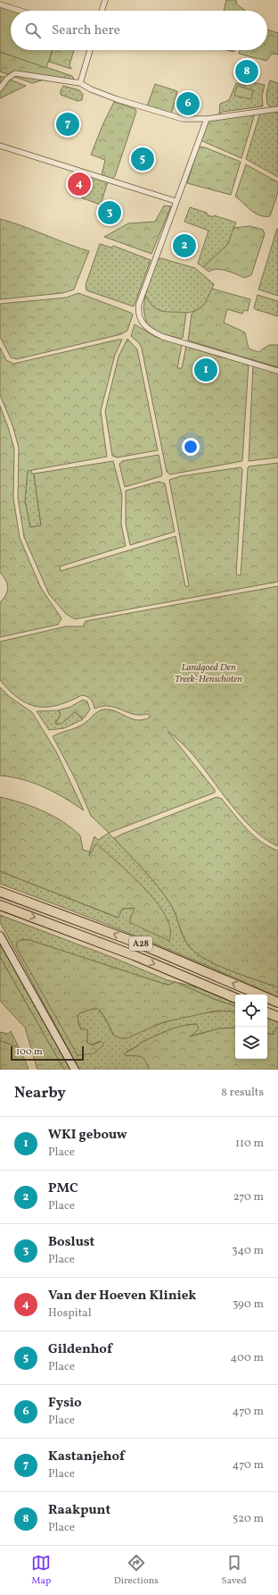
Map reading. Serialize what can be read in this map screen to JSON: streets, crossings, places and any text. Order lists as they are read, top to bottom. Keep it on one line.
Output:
{"streets":{"highway":["A28"]},"parks":["Landgoed Den Treek-Henschoten"],"scale_bar":"100 m","page":{"search":"Search here","pins":["8","6","7","5","4","3","2","1"],"scale":"100 m","heading":["Nearby","8 results"],"list":[{"mark":"1","name":"WKI gebouw","note":"Place","value":"110 m"},{"mark":"2","name":"PMC","note":"Place","value":"270 m"},{"mark":"3","name":"Boslust","note":"Place","value":"340 m"},{"mark":"4","name":"Van der Hoeven Kliniek","note":"Hospital","value":"390 m"},{"mark":"5","name":"Gildenhof","note":"Place","value":"400 m"},{"mark":"6","name":"Fysio","note":"Place","value":"470 m"},{"mark":"7","name":"Kastanjehof","note":"Place","value":"470 m"},{"mark":"8","name":"Raakpunt","note":"Place","value":"520 m"}],"nav":["Map","Directions","Saved"]}}
